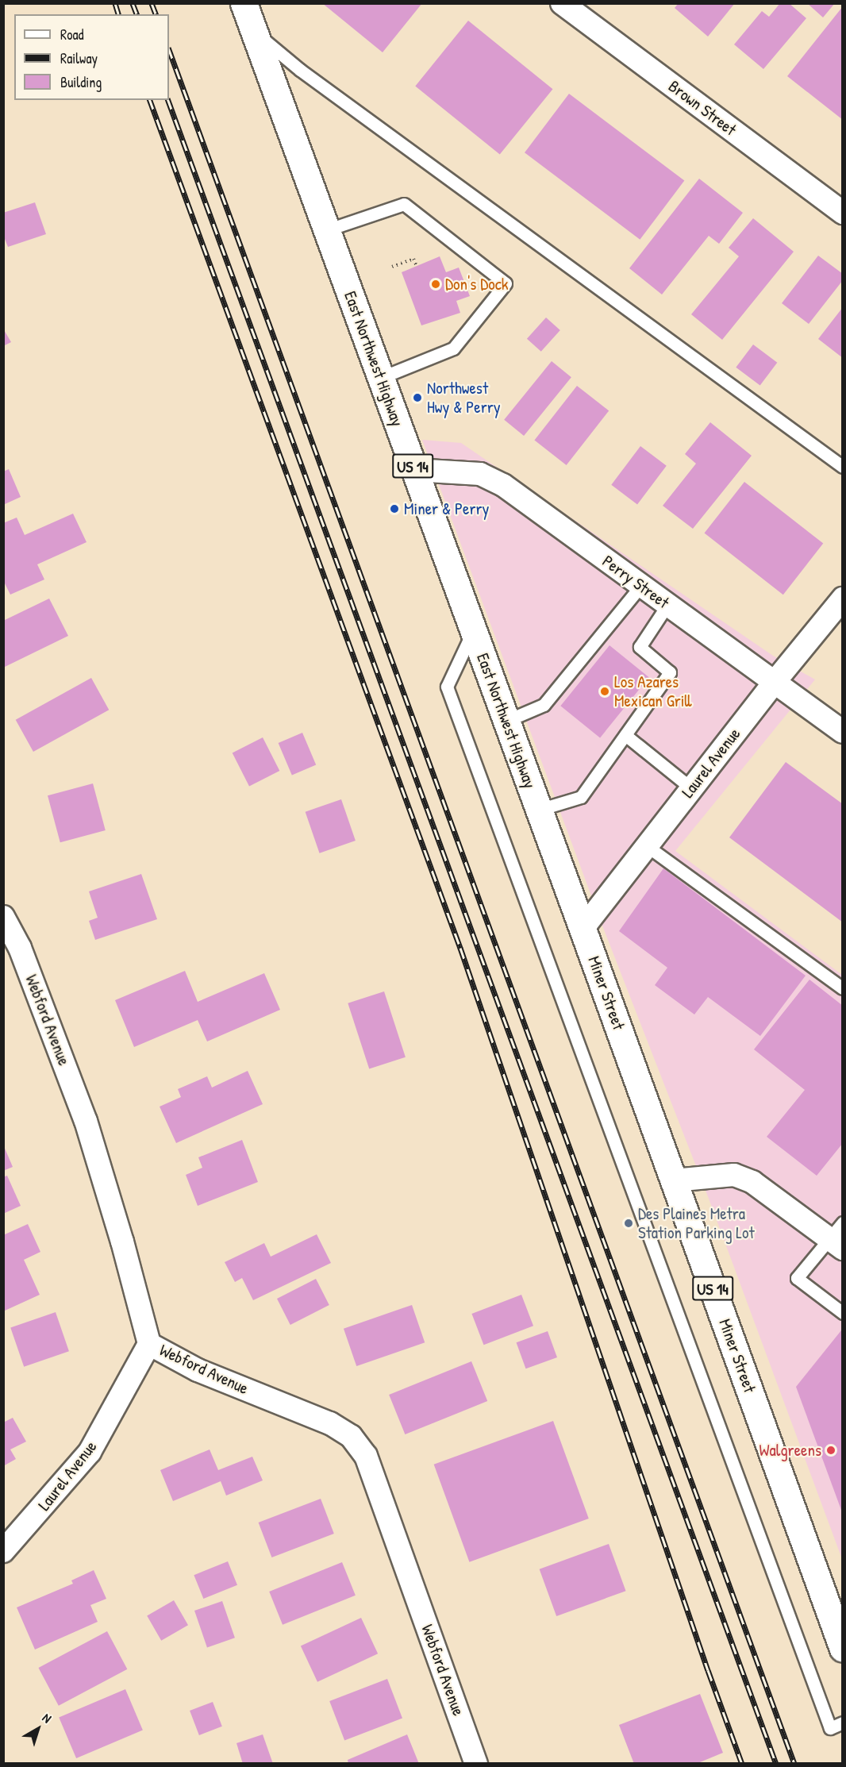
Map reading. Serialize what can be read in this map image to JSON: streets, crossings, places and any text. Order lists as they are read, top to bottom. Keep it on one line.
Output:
{"streets":{"main road":["East Northwest Highway","US 14","Miner Street"],"street":["Brown Street","Perry Street","Laurel Avenue","Webford Avenue"]},"crossings":[["East Northwest Highway","Perry Street"],["East Northwest Highway","Laurel Avenue"],["East Northwest Highway","Miner Street"],["Perry Street","Laurel Avenue"],["Laurel Avenue","Miner Street"],["Laurel Avenue","Webford Avenue"]],"places":["Don's Dock","Northwest Hwy & Perry","Miner & Perry","Los Azares Mexican Grill","Des Plaines Metra Station Parking Lot","Walgreens"],"legend":["Road","Railway","Building"],"north":"top right"}
